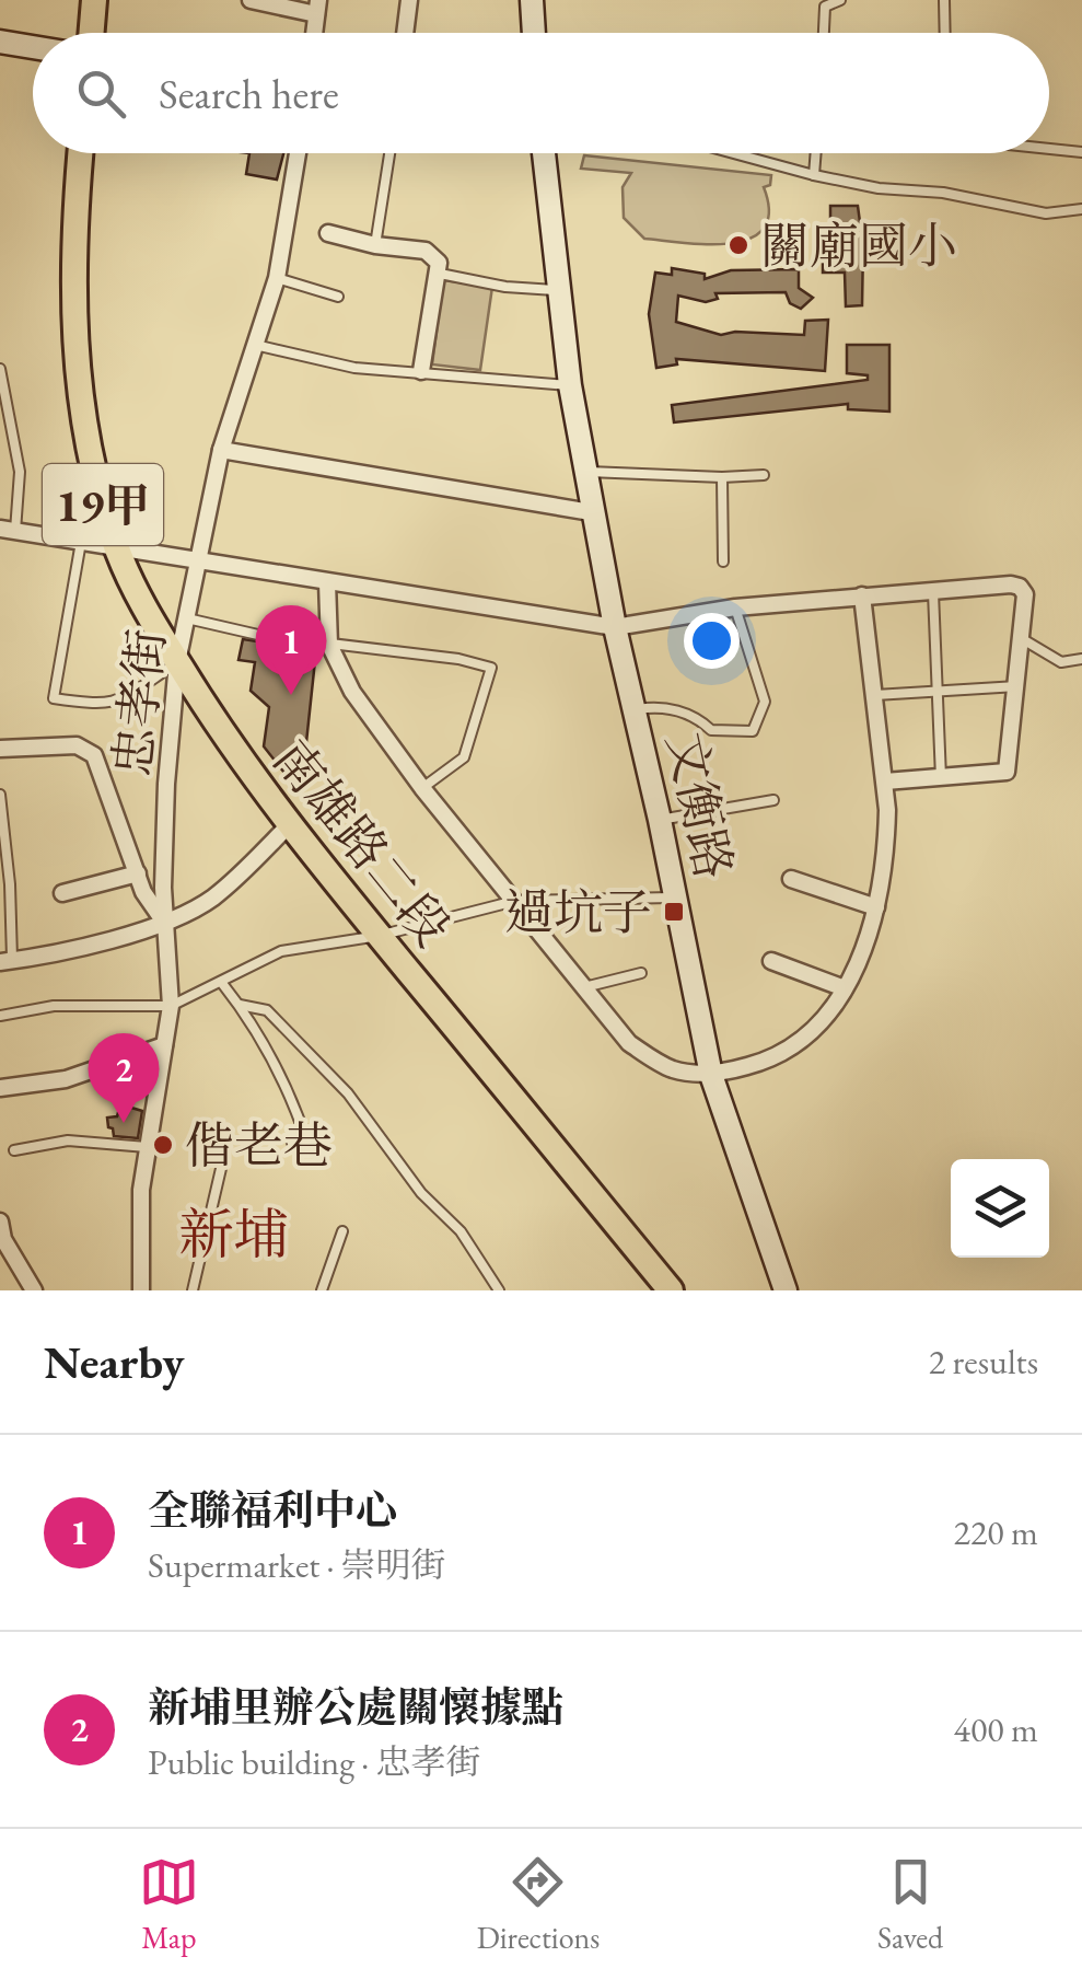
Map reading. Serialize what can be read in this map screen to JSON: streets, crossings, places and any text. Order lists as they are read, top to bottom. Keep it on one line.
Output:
{"streets":{"main road":["19甲","南雄路二段"],"street":["忠孝街","文衡路"]},"crossings":[["忠孝街","南雄路二段"]],"districts":["新埔"],"places":{"other":["關廟國小","偕老巷"],"transit":["過坑子"]},"page":{"search":"Search here","pins":["1","2"],"heading":["Nearby","2 results"],"list":[{"mark":"1","name":"全聯福利中心","note":"Supermarket · 崇明街","value":"220 m"},{"mark":"2","name":"新埔里辦公處關懷據點","note":"Public building · 忠孝街","value":"400 m"}],"nav":["Map","Directions","Saved"]}}
